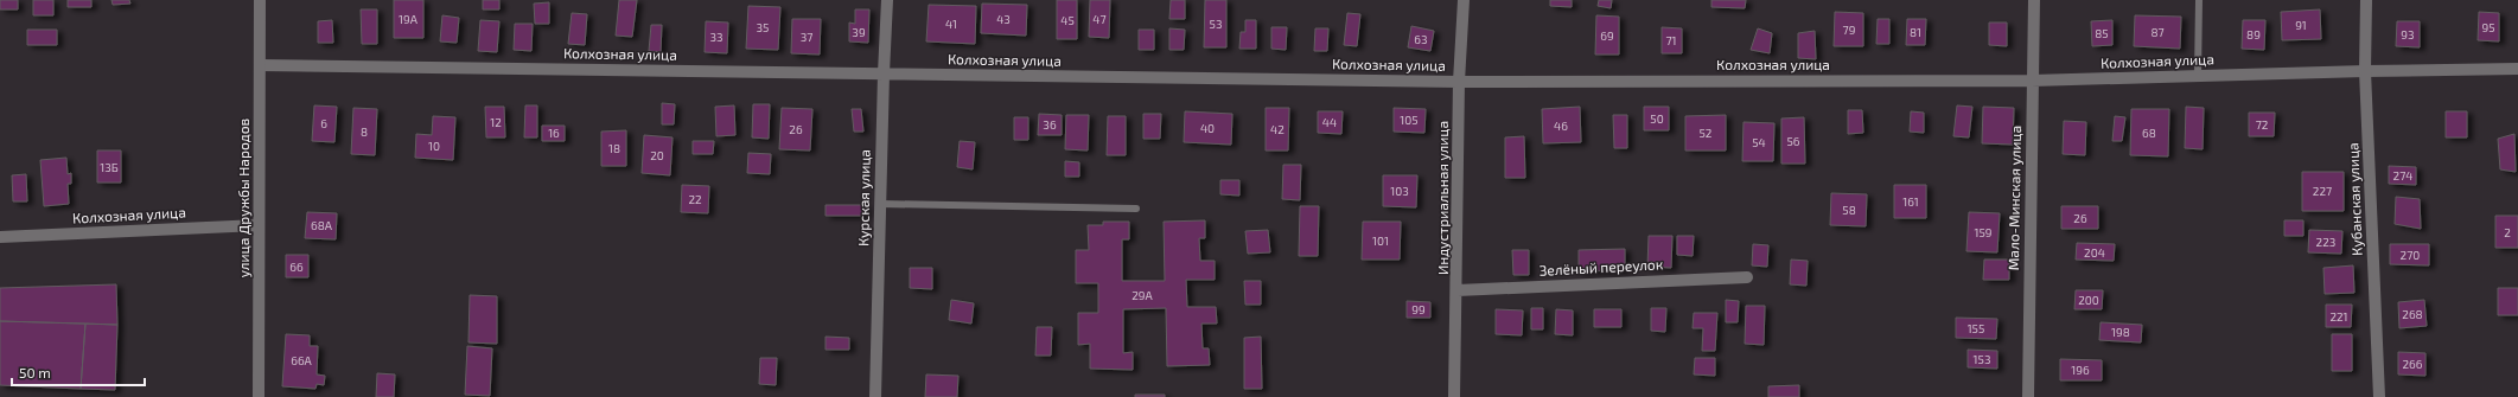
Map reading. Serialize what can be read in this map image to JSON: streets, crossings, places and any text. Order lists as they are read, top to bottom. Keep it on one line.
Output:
{"streets":{"street":["Колхозная улица","улица Дружбы Народов","Курская улица","Индустриальная улица","Мало-Минская улица","Кубанская улица","Зелёный переулок"]},"crossings":[["Колхозная улица","улица Дружбы Народов"],["Колхозная улица","Курская улица"],["Колхозная улица","Индустриальная улица"],["Колхозная улица","Мало-Минская улица"],["Колхозная улица","Кубанская улица"],["Индустриальная улица","Зелёный переулок"]],"house_numbers":["19А","43","47","45","41","53","91","35","95","79","39","81","87","85","89","93","69","33","37","63","71","50","105","12","44","6","36","72","46","40","26","42","8","16","52","68","56","54","10","18","20","13Б","274","103","227","22","161","58","26","68А","159","2","101","223","204","270","66","29А","200","99","268","221","155","198","153","66А","266","196"],"scale_bar":"50 m"}
